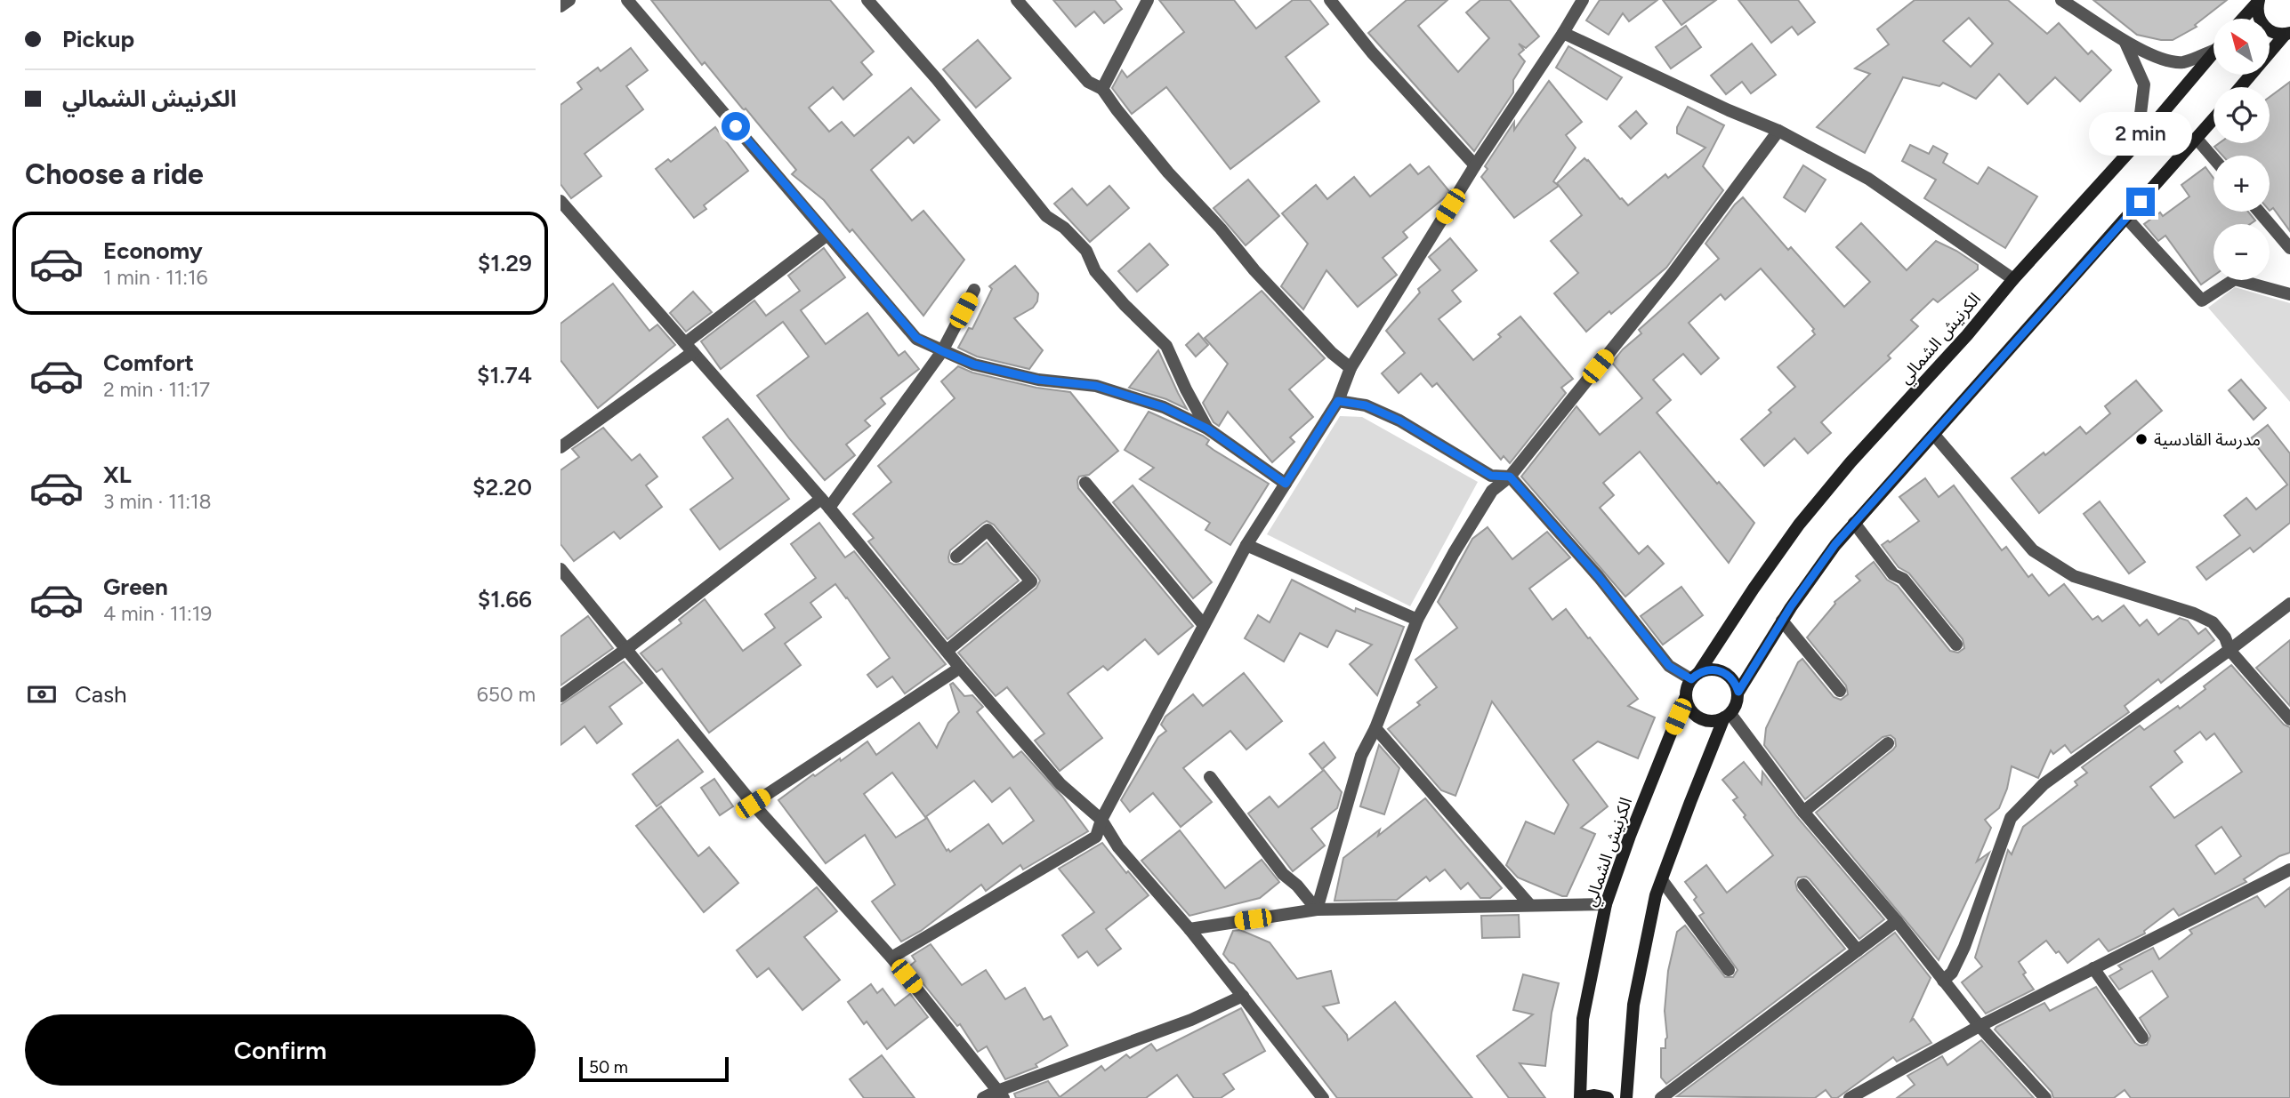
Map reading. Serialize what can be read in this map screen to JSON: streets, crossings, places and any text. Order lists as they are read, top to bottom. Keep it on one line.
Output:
{"streets":{"main road":["الكرنيش الشمالي"]},"places":["مدرسة القادسية"],"scale_bar":"50 m","north":"top left","page":{"banner":["Pickup","الكرنيش الشمالي"],"map_buttons":["+","−"],"bubble":"2 min","heading":"Choose a ride","list":[{"name":"Economy","note":"1 min · 11:16","value":"$1.29"},{"name":"Comfort","note":"2 min · 11:17","value":"$1.74"},{"name":"XL","note":"3 min · 11:18","value":"$2.20"},{"name":"Green","note":"4 min · 11:19","value":"$1.66"}],"pay":["Cash","650 m"],"buttons":"Confirm","scale":"50 m"}}
